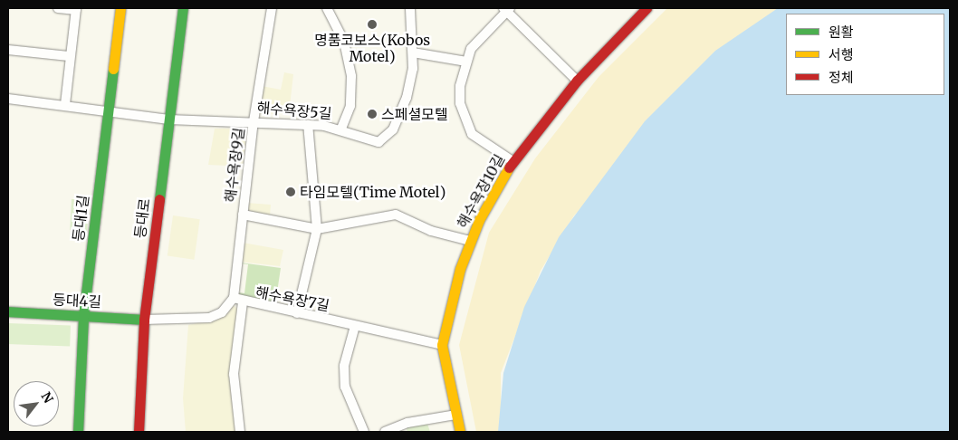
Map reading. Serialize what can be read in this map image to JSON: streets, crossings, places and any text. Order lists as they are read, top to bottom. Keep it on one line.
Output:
{"streets":{"street":["해수욕장5길","해수욕장9길","해수욕장10길","등대1길","등대로","해수욕장7길","등대4길"]},"crossings":[["해수욕장5길","해수욕장9길"],["해수욕장5길","등대1길"],["해수욕장5길","등대로"],["해수욕장9길","해수욕장7길"],["해수욕장10길","해수욕장7길"],["등대1길","등대4길"],["등대로","해수욕장7길"],["등대로","등대4길"],["해수욕장7길","등대4길"]],"places":["명품코보스(Kobos Motel)","스페셜모텔","타임모텔(Time Motel)"],"legend":["원활","서행","정체"],"north":"top right"}
